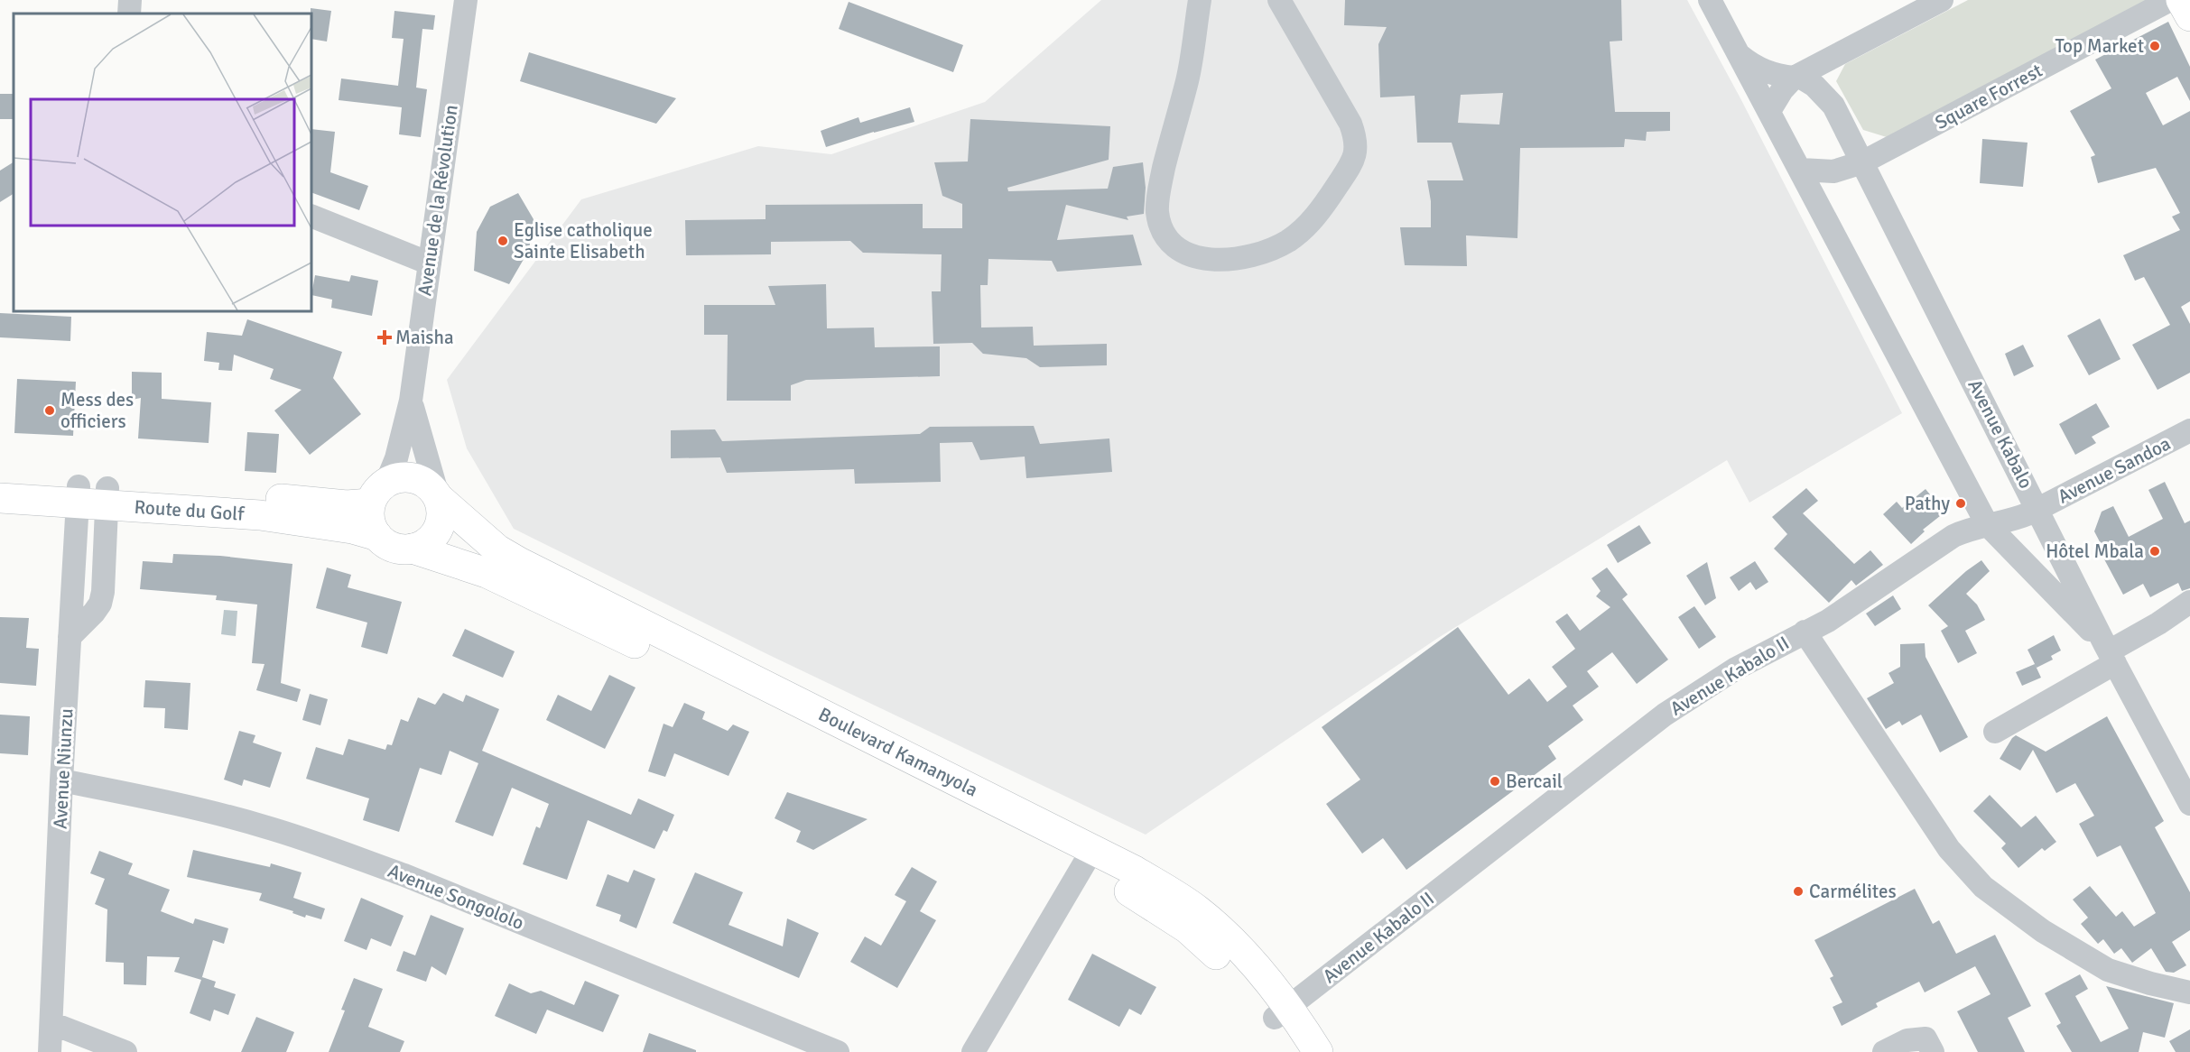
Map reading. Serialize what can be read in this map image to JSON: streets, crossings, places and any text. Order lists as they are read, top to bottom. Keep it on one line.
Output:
{"streets":{"main road":["Route du Golf","Boulevard Kamanyola"],"street":["Square Forrest","Avenue de la Révolution","Avenue Kabalo","Avenue Sandoa","Avenue Kabalo II","Avenue Niunzu","Avenue Songololo"]},"crossings":[["Square Forrest","Avenue Kabalo"],["Avenue Kabalo","Avenue Sandoa"],["Avenue Sandoa","Avenue Kabalo II"],["Route du Golf","Boulevard Kamanyola"],["Route du Golf","Avenue Niunzu"],["Avenue Kabalo II","Boulevard Kamanyola"],["Avenue Niunzu","Avenue Songololo"]],"places":{"other":["Top Market","Eglise catholique Sainte Elisabeth","Mess des officiers","Pathy","Hôtel Mbala","Bercail","Carmélites"],"health":["Maisha"]}}
